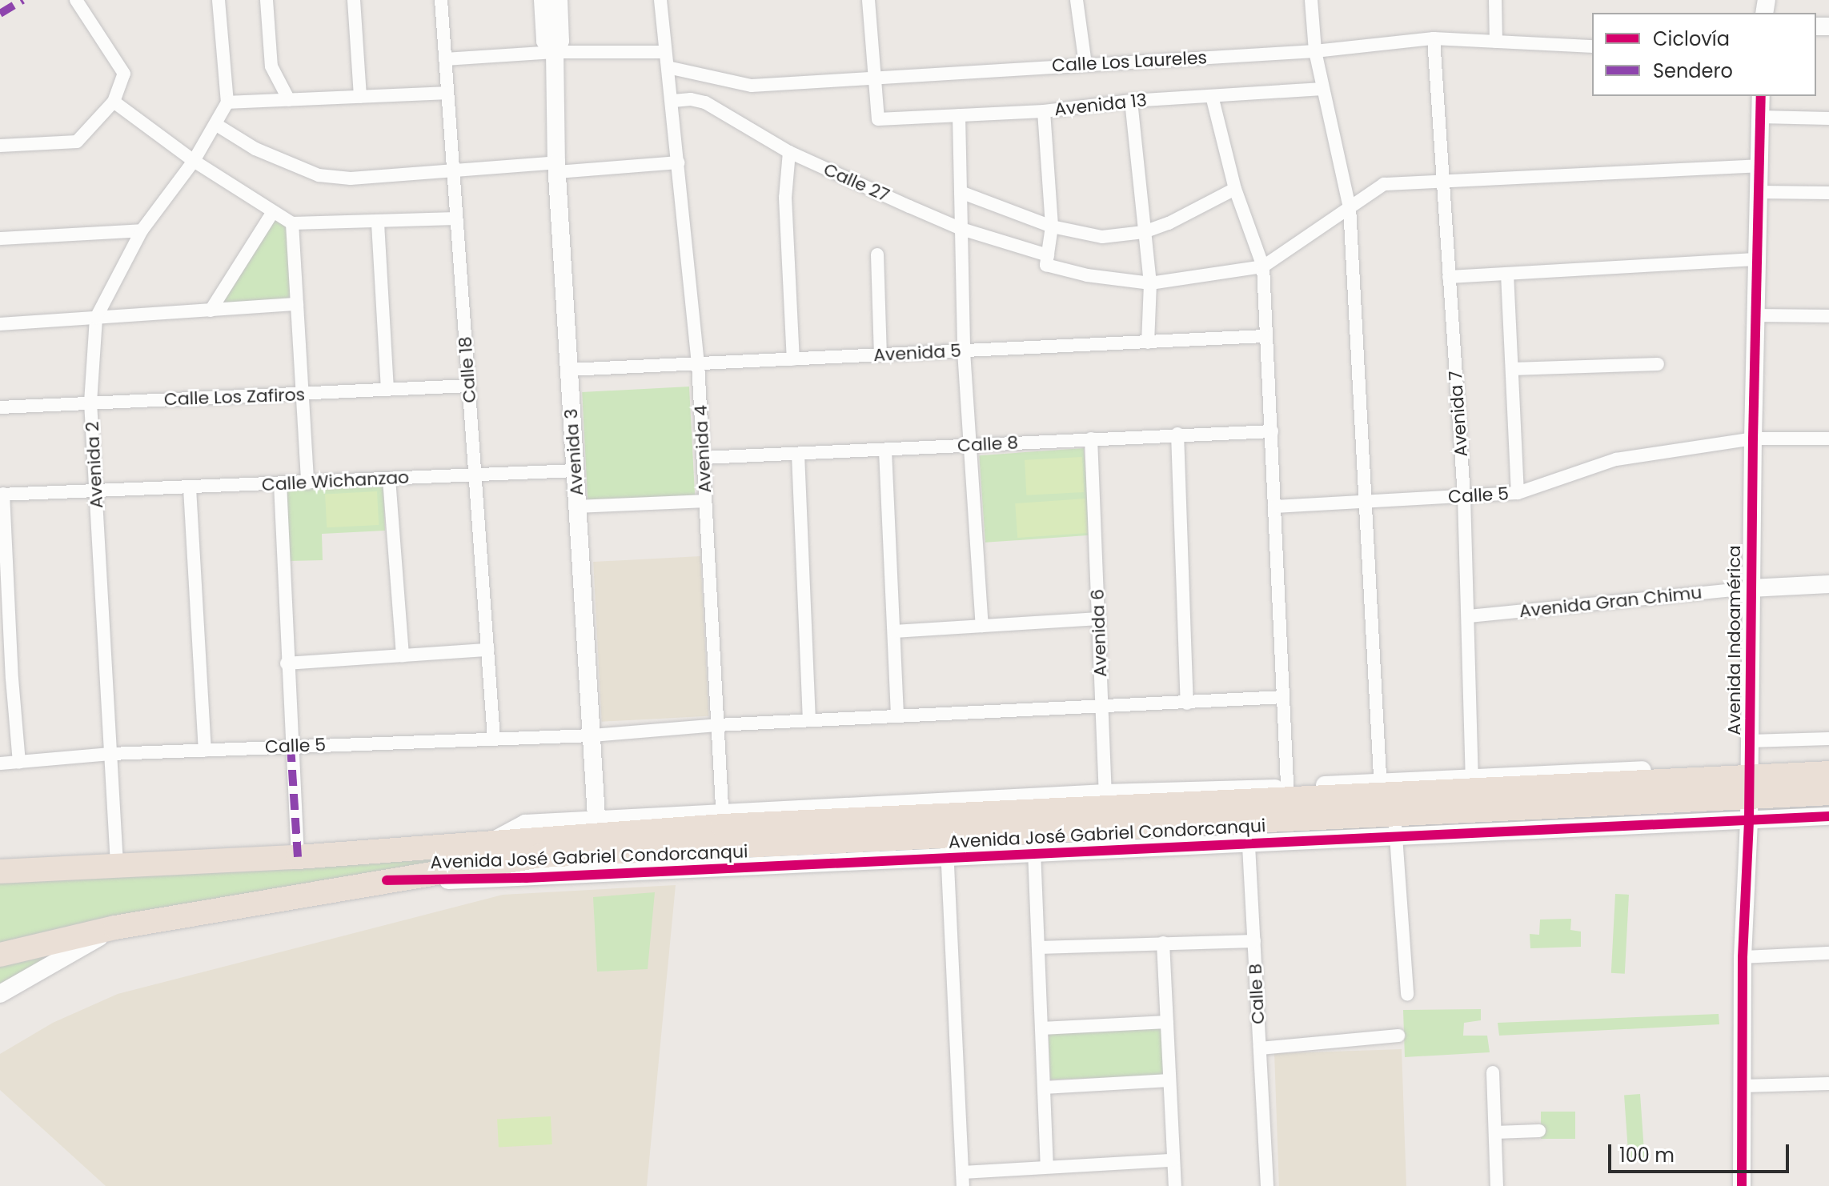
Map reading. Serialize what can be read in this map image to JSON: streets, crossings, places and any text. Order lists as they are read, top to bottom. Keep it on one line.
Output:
{"streets":{"highway":["Avenida José Gabriel Condorcanqui"],"street":["Calle Los Laureles","Avenida 13","Calle 27","Avenida 5","Calle 18","Calle Los Zafiros","Avenida 7","Calle 8","Avenida 4","Avenida 3","Avenida 2","Calle Wichanzao","Calle 5","Avenida Gran Chimu","Avenida 6","Avenida Indoamérica","Calle B"]},"crossings":[["Calle Los Laureles","Avenida 13"],["Calle Los Laureles","Avenida 7"],["Calle Los Laureles","Avenida 4"],["Calle 27","Avenida 4"],["Avenida 5","Avenida 4"],["Avenida 5","Avenida 3"],["Calle 18","Calle Los Zafiros"],["Calle 18","Calle Wichanzao"],["Calle 18","Calle 5"],["Calle Los Zafiros","Avenida 2"],["Avenida 7","Calle 5"],["Avenida 7","Avenida Gran Chimu"],["Avenida 7","Avenida José Gabriel Condorcanqui"],["Calle 8","Avenida 4"],["Calle 8","Avenida 6"],["Avenida 4","Calle 5"],["Avenida 4","Avenida José Gabriel Condorcanqui"],["Avenida 3","Calle Wichanzao"],["Avenida 3","Calle 5"],["Avenida 3","Avenida José Gabriel Condorcanqui"],["Avenida 2","Calle Wichanzao"],["Avenida 2","Calle 5"],["Avenida 2","Avenida José Gabriel Condorcanqui"],["Calle 5","Avenida 6"],["Calle 5","Avenida Indoamérica"],["Avenida Gran Chimu","Avenida Indoamérica"],["Avenida 6","Avenida José Gabriel Condorcanqui"],["Avenida Indoamérica","Avenida José Gabriel Condorcanqui"],["Avenida José Gabriel Condorcanqui","Calle B"]],"legend":["Ciclovía","Sendero"],"scale_bar":"100 m"}
